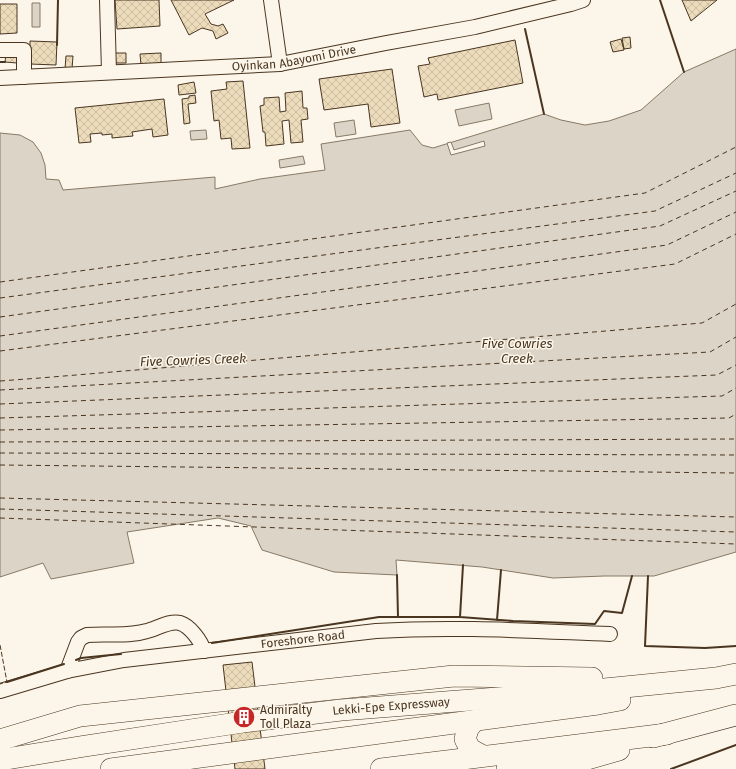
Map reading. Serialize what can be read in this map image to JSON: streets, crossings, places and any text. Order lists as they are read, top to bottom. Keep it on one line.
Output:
{"streets":{"highway":["Lekki-Epe Expressway"],"street":["Oyinkan Abayomi Drive","Foreshore Road"]},"water":["Five Cowries Creek"],"places":{"building":["Admiralty Toll Plaza"]}}
